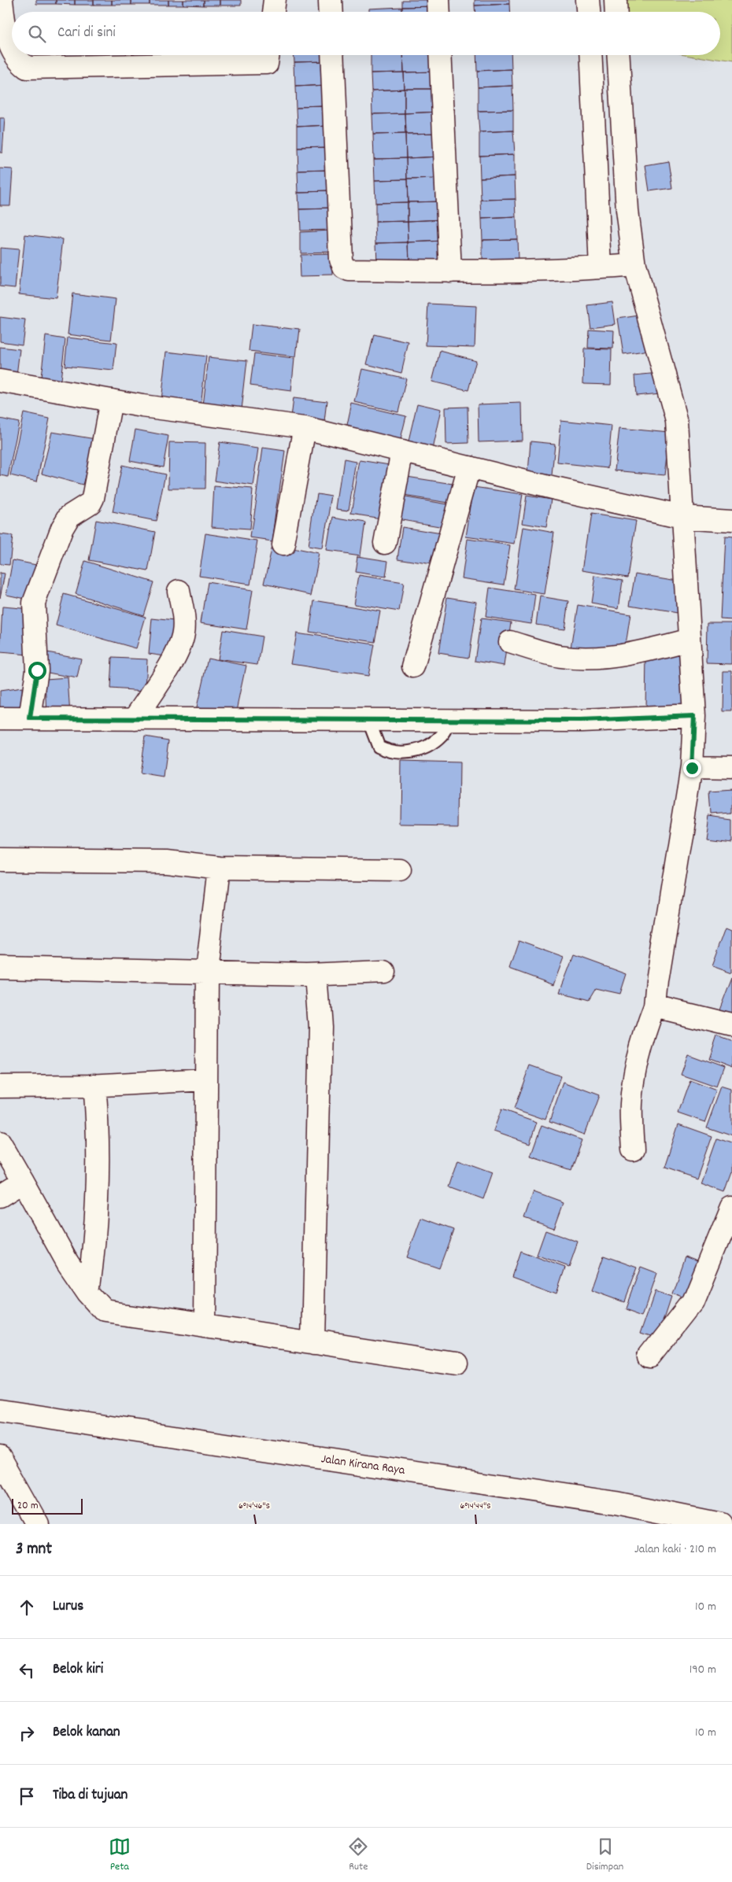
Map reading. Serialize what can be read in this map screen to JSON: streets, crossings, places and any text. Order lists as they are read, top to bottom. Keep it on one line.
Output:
{"streets":{"street":["Jalan Kirana Raya"]},"scale_bar":"20 m","page":{"search":"Cari di sini","scale":"20 m","heading":["3 mnt","Jalan kaki · 210 m"],"list":[["Lurus","10 m"],["Belok kiri","190 m"],["Belok kanan","10 m"],"Tiba di tujuan"],"nav":["Peta","Rute","Disimpan"]},"coordinates":["6°14'46\"S","6°14'44\"S"]}
